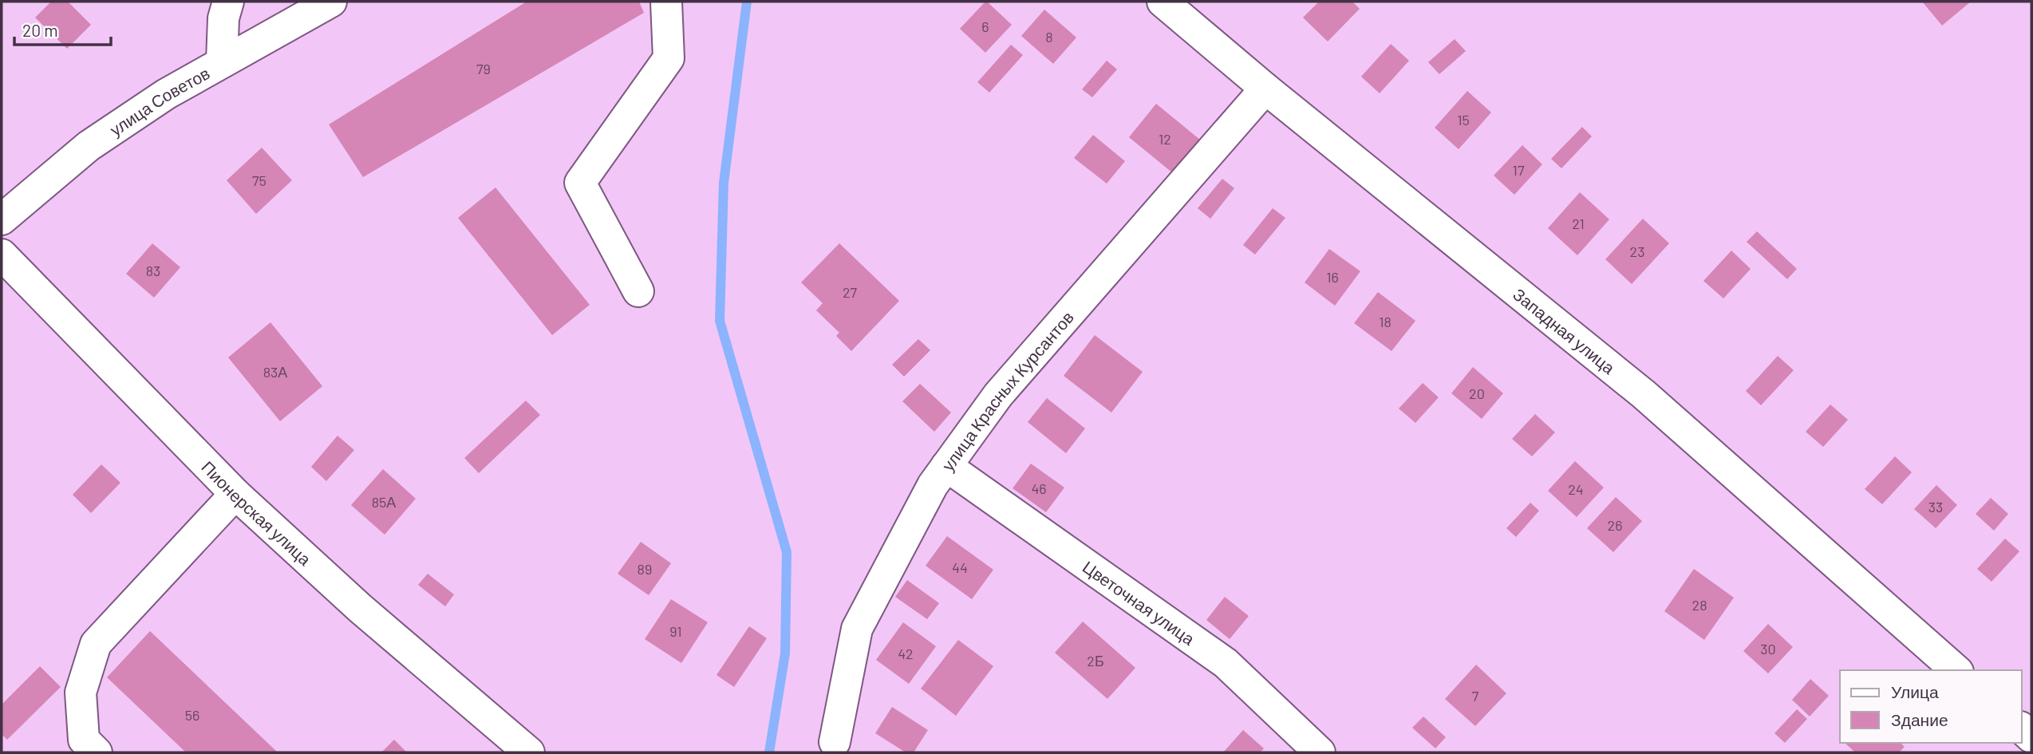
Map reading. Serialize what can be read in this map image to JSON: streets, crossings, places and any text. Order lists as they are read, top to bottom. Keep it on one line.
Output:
{"streets":{"street":["улица Советов","Западная улица","улица Красных Курсантов","Пионерская улица","Цветочная улица"]},"crossings":[["Западная улица","улица Красных Курсантов"],["улица Красных Курсантов","Цветочная улица"]],"house_numbers":["6","8","79","15","12","17","75","21","23","83","16","27","18","83А","20","46","24","85А","33","26","44","89","28","91","30","42","2Б","7","56"],"legend":["Улица","Здание"],"scale_bar":"20 m"}
